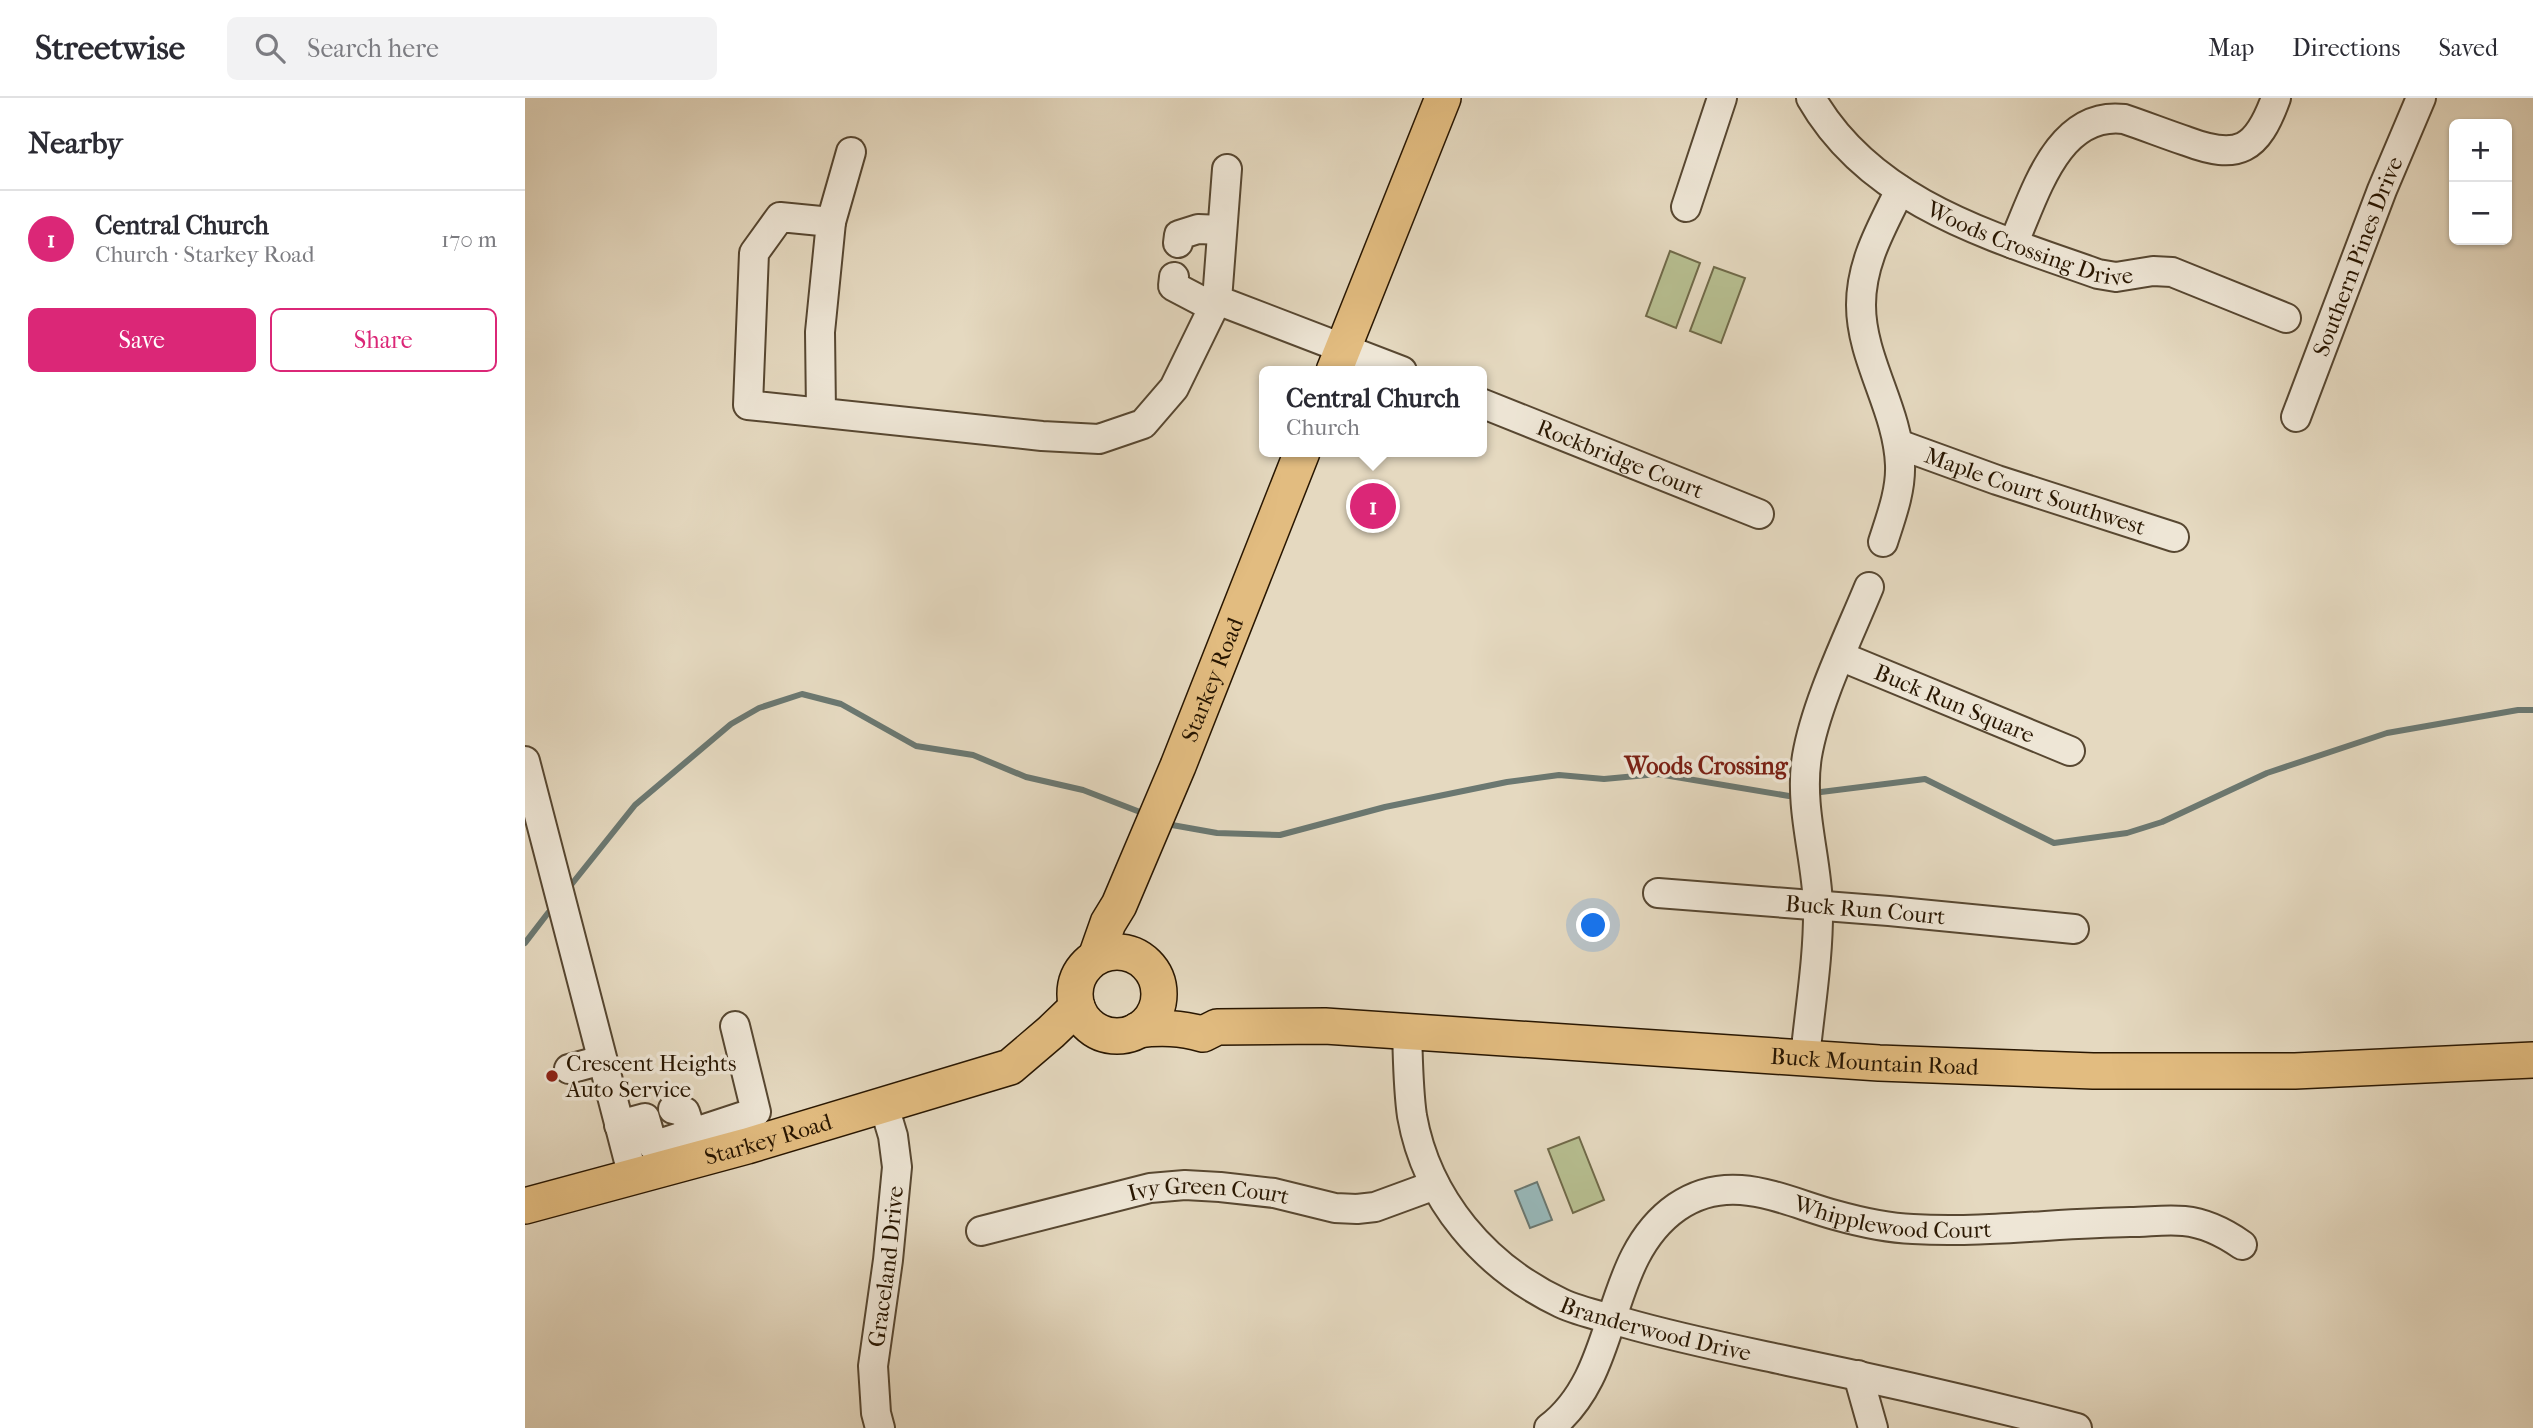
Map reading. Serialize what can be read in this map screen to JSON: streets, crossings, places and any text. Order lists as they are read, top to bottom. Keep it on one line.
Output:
{"streets":{"main road":["Starkey Road","Buck Mountain Road"],"street":["Woods Crossing Drive","Southern Pines Drive","Rockbridge Court","Maple Court Southwest","Buck Run Square","Buck Run Court","Ivy Green Court","Whipplewood Court","Graceland Drive","Branderwood Drive"]},"crossings":[["Starkey Road","Buck Mountain Road"],["Starkey Road","Graceland Drive"],["Buck Mountain Road","Branderwood Drive"],["Ivy Green Court","Branderwood Drive"],["Whipplewood Court","Branderwood Drive"]],"districts":["Woods Crossing"],"places":["Crescent Heights Auto Service"],"page":{"header":"Streetwise","search":"Search here","nav":["Map","Directions","Saved"],"heading":"Nearby","map_buttons":["+","−"],"list":[{"mark":"1","name":"Central Church","note":"Church · Starkey Road","value":"170 m"}],"buttons":["Save","Share"],"popup":["Central Church","Church"],"pins":"1"}}
